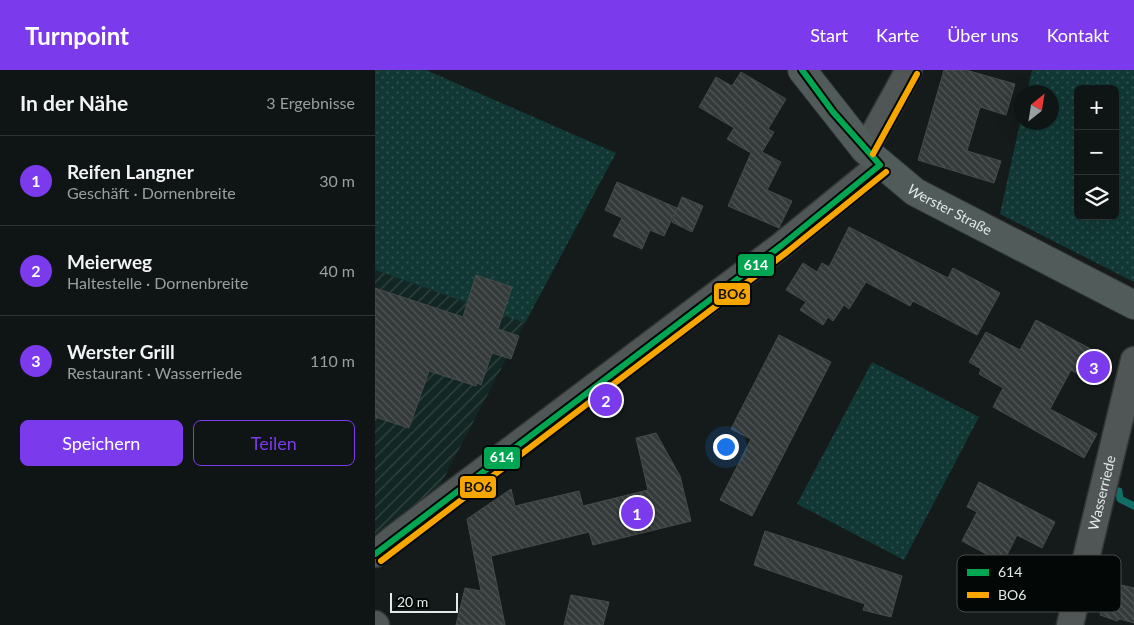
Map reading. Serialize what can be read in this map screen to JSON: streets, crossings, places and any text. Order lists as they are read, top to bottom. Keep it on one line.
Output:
{"streets":{"main road":["Werster Straße"],"street":["Wasserriede"]},"lines":["transit line 614","transit line BO6"],"legend":["614","BO6"],"scale_bar":"20 m","north":"top right","page":{"header":"Turnpoint","nav":["Start","Karte","Über uns","Kontakt"],"heading":["In der Nähe","3 Ergebnisse"],"map_buttons":["+","−"],"list":[{"mark":"1","name":"Reifen Langner","note":"Geschäft · Dornenbreite","value":"30 m"},{"mark":"2","name":"Meierweg","note":"Haltestelle · Dornenbreite","value":"40 m"},{"mark":"3","name":"Werster Grill","note":"Restaurant · Wasserriede","value":"110 m"}],"pins":["3","2","1"],"buttons":["Speichern","Teilen"],"scale":"20 m"}}
